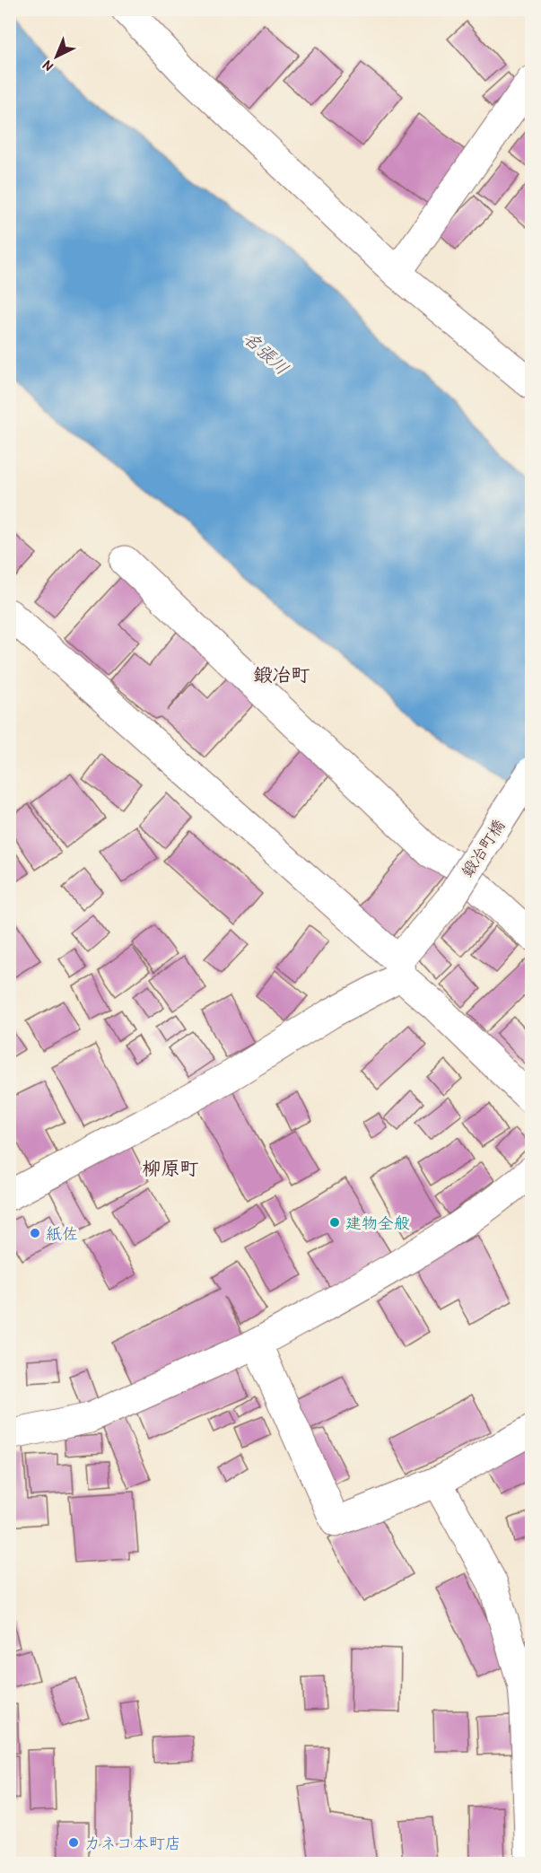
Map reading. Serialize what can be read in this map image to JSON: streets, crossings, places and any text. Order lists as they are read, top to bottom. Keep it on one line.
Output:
{"streets":{"street":["鍛冶町橋"]},"districts":["鍛冶町","柳原町"],"water":["名張川"],"places":["建物全般","紙佐","カネコ本町店"],"north":"bottom left"}
